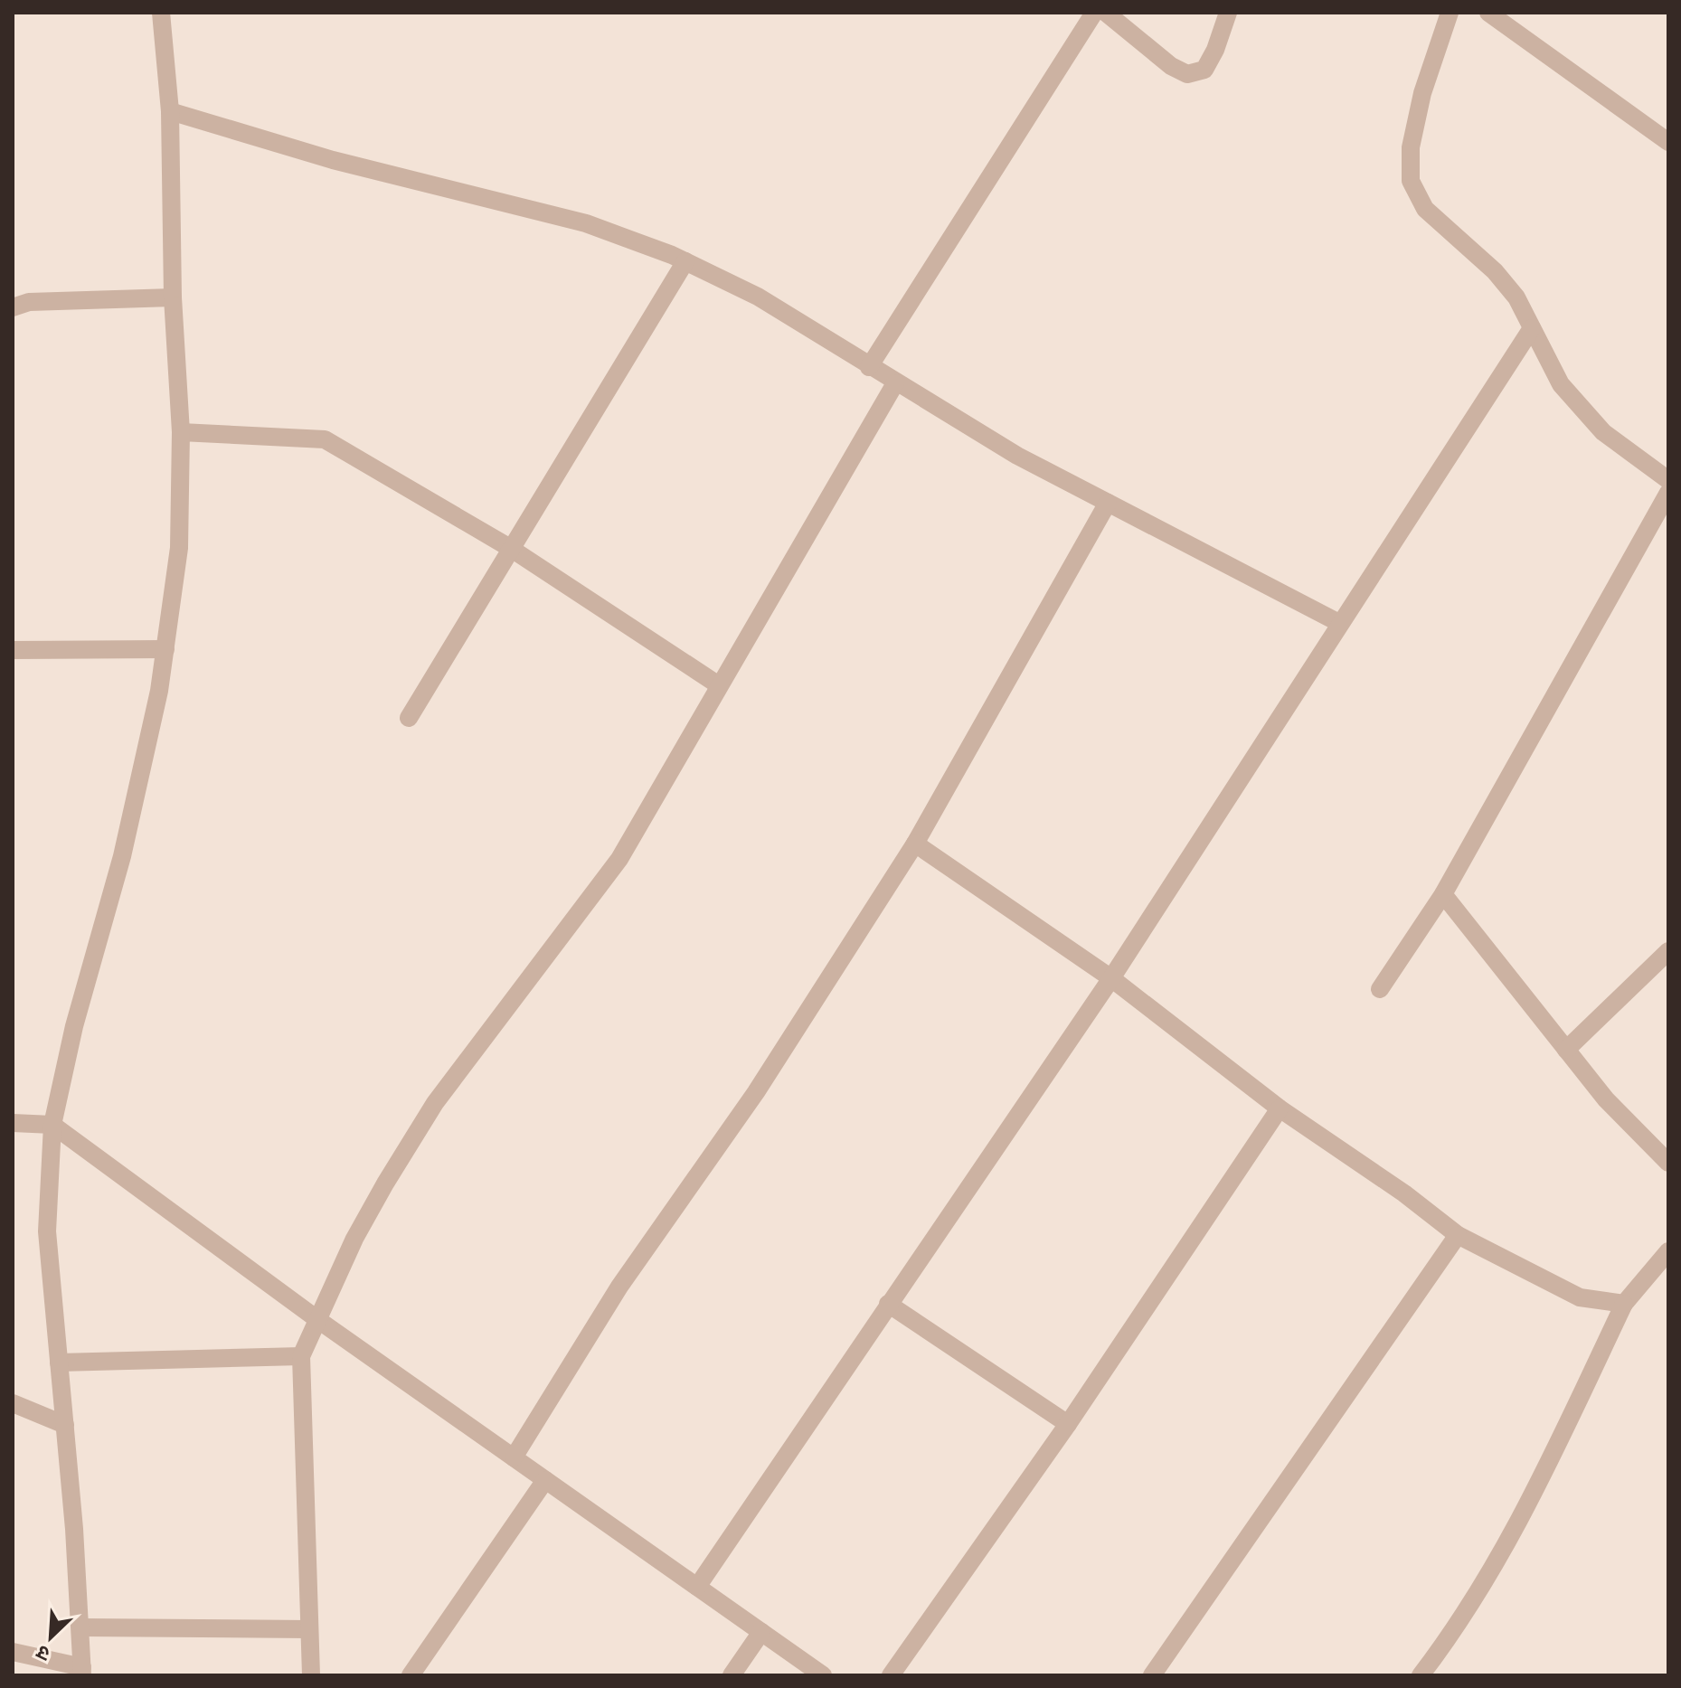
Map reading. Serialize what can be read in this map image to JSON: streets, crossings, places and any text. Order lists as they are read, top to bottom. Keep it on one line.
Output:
{"north":"bottom left"}
